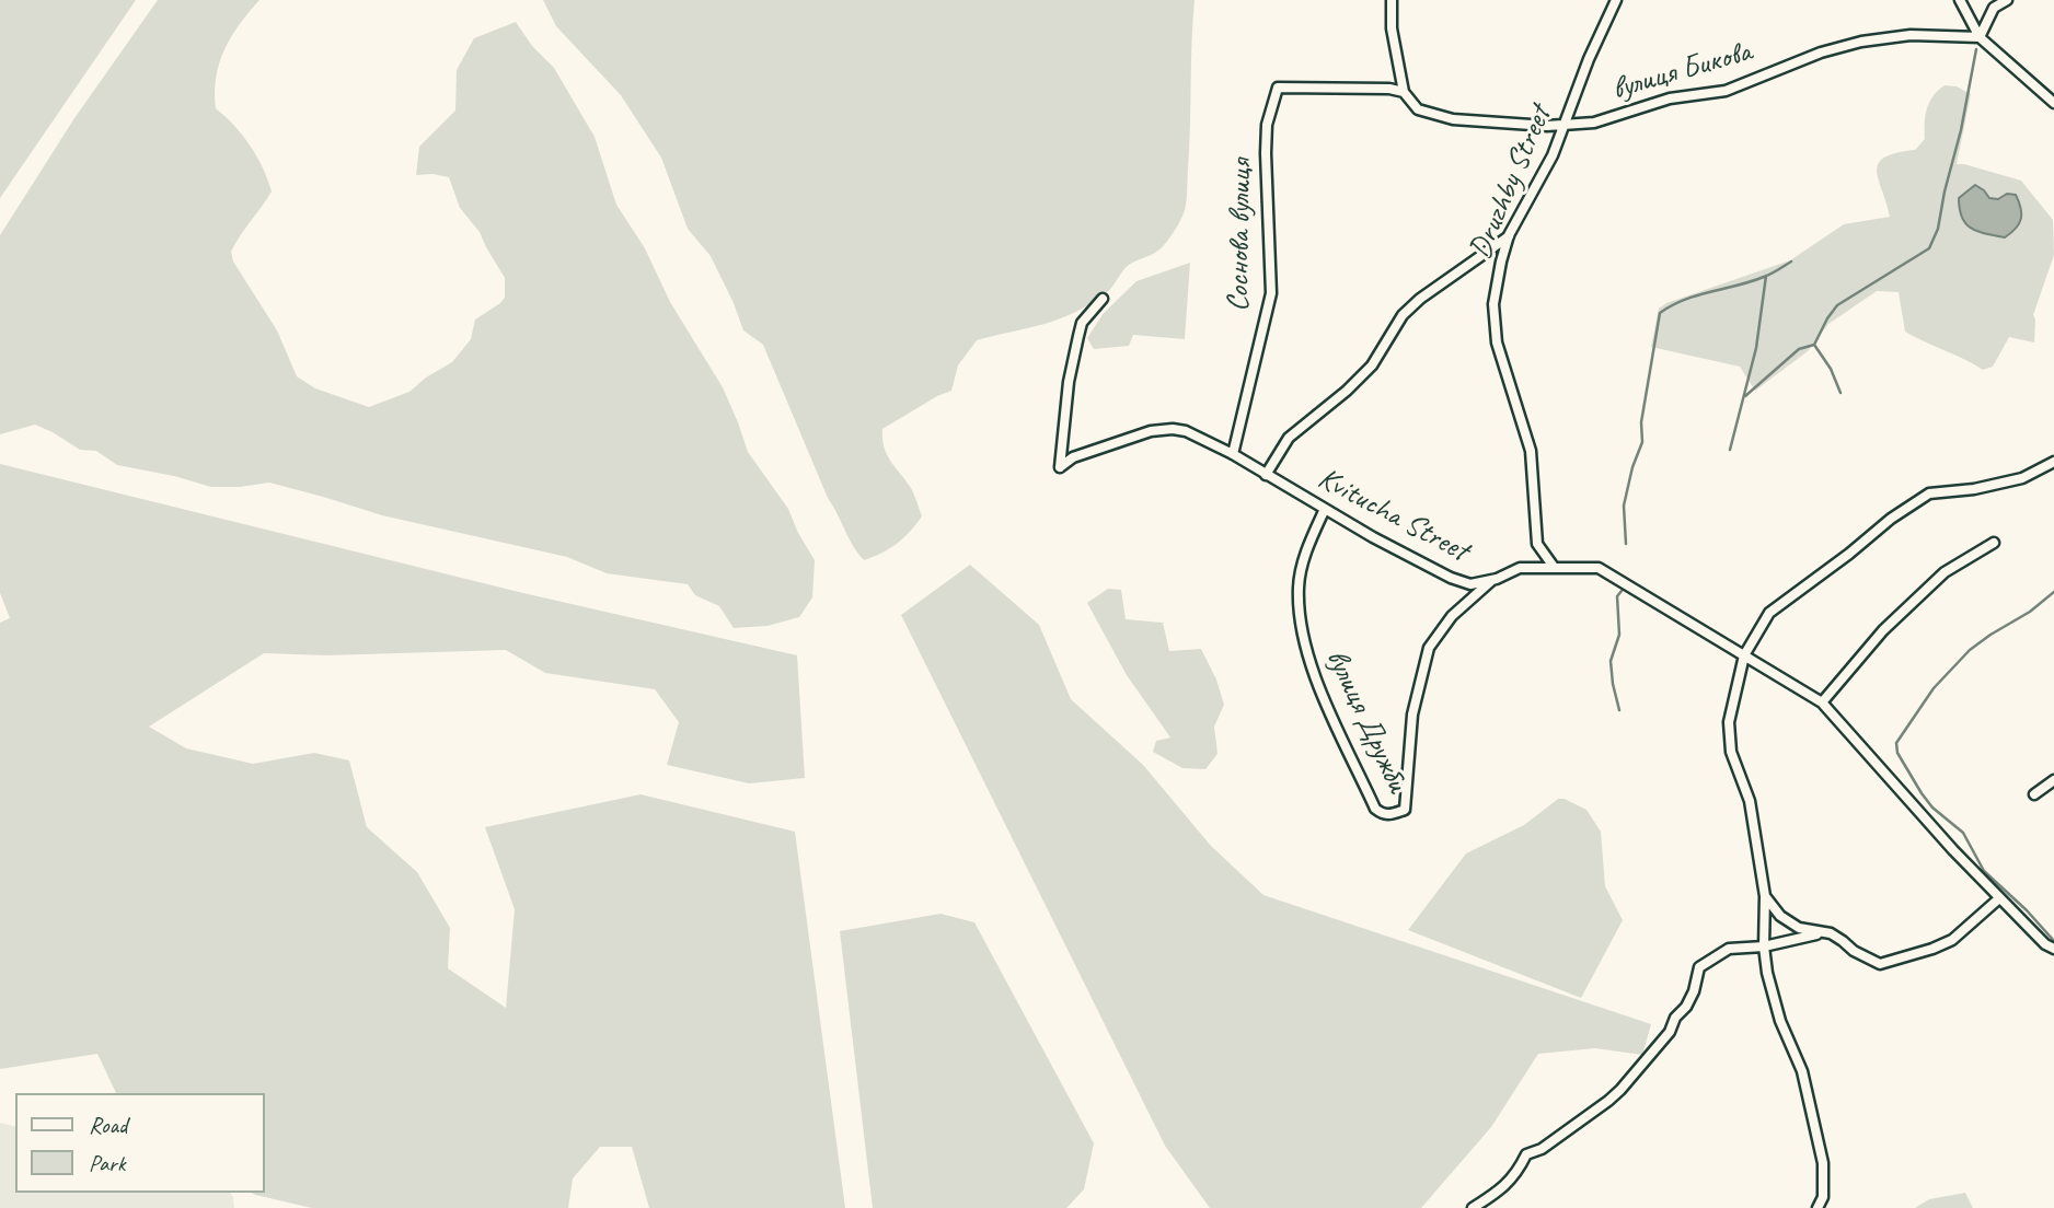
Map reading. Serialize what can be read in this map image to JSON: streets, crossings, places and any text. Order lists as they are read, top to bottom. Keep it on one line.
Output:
{"streets":{"street":["вулиця Бикова","Druzhby Street","Соснова вулиця","Kvitucha Street","вулиця Дружби"]},"crossings":[["вулиця Бикова","Druzhby Street"],["вулиця Бикова","Соснова вулиця"],["Druzhby Street","Kvitucha Street"],["Соснова вулиця","Kvitucha Street"],["Kvitucha Street","вулиця Дружби"]],"legend":["Road","Park"]}
